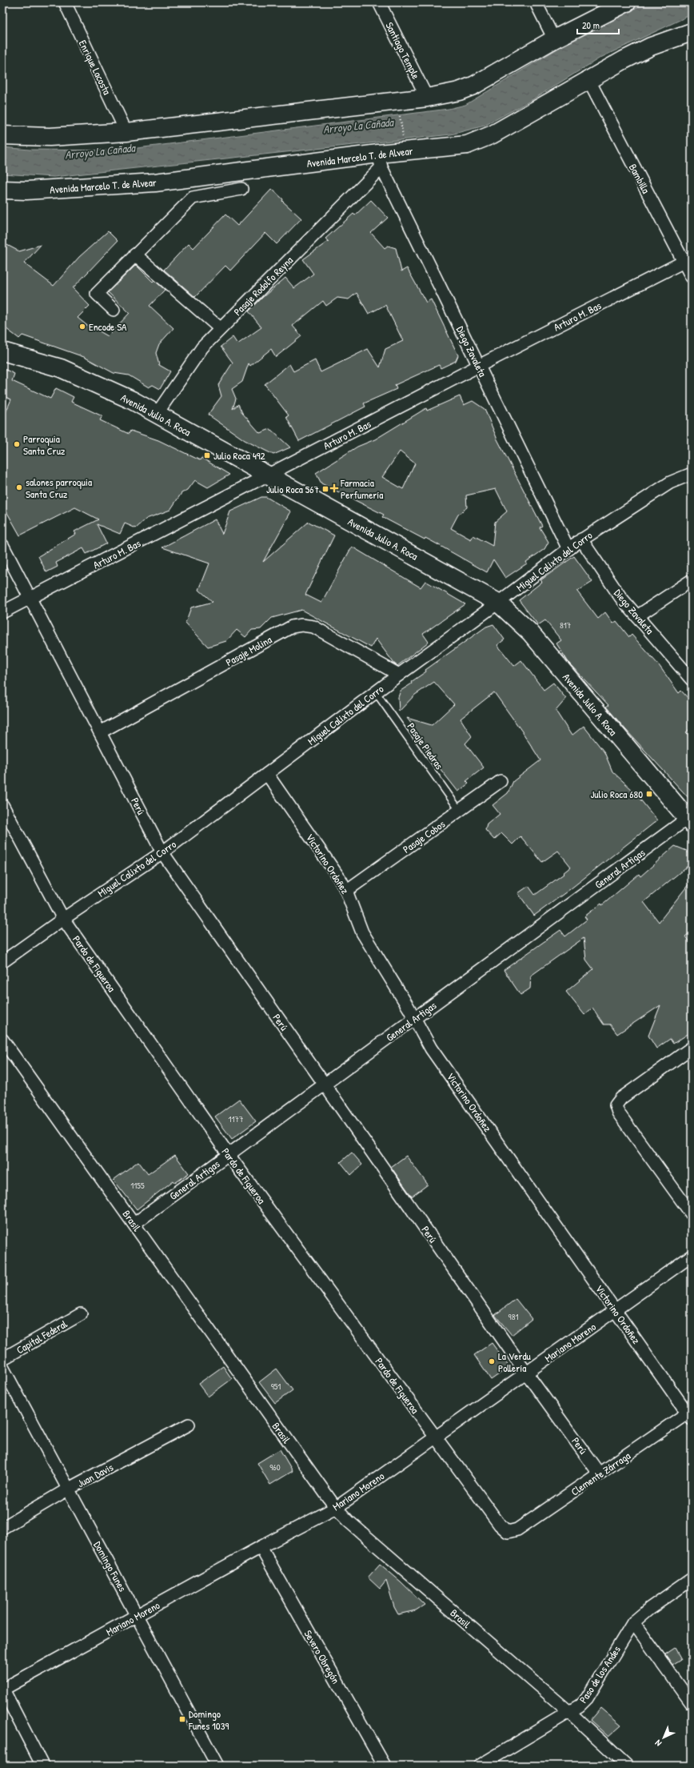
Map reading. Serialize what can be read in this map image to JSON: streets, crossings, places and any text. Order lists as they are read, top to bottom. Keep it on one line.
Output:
{"streets":{"main road":["Avenida Marcelo T. de Alvear","Avenida Julio A. Roca"],"street":["Santiago Temple","Enrique Lacosta","Bambilla","Pasaje Rodolfo Reyna","Arturo M. Bas","Diego Zavaleta","Miguel Calixto del Corro","Pasaje Molina","Perú","Pasaje Cobos","Victorino Ordoñez","General Artigas","Pardo de Figueroa","Brasil","Capital Federal","Mariano Moreno","Clemente Zárraga","Juan Davis","Domingo Funes","Severo Obregón","Paso de los Andes"],"lane":["Pasaje Piedras"]},"crossings":[["Avenida Marcelo T. de Alvear","Bambilla"],["Avenida Marcelo T. de Alvear","Pasaje Rodolfo Reyna"],["Avenida Marcelo T. de Alvear","Diego Zavaleta"],["Bambilla","Arturo M. Bas"],["Pasaje Rodolfo Reyna","Diego Zavaleta"],["Pasaje Rodolfo Reyna","Avenida Julio A. Roca"],["Arturo M. Bas","Diego Zavaleta"],["Arturo M. Bas","Avenida Julio A. Roca"],["Arturo M. Bas","Perú"],["Diego Zavaleta","Miguel Calixto del Corro"],["Avenida Julio A. Roca","Miguel Calixto del Corro"],["Avenida Julio A. Roca","General Artigas"],["Miguel Calixto del Corro","Pasaje Molina"],["Miguel Calixto del Corro","Pasaje Piedras"],["Miguel Calixto del Corro","Perú"],["Miguel Calixto del Corro","Victorino Ordoñez"],["Miguel Calixto del Corro","Pardo de Figueroa"],["Pasaje Molina","Perú"],["Pasaje Piedras","Pasaje Cobos"],["Perú","General Artigas"],["Perú","Mariano Moreno"],["Perú","Clemente Zárraga"],["Pasaje Cobos","Victorino Ordoñez"],["Victorino Ordoñez","General Artigas"],["Victorino Ordoñez","Mariano Moreno"],["Victorino Ordoñez","Clemente Zárraga"],["General Artigas","Pardo de Figueroa"],["General Artigas","Brasil"],["Pardo de Figueroa","Mariano Moreno"],["Pardo de Figueroa","Clemente Zárraga"],["Brasil","Mariano Moreno"],["Brasil","Paso de los Andes"],["Mariano Moreno","Domingo Funes"],["Mariano Moreno","Severo Obregón"],["Juan Davis","Domingo Funes"]],"water":["Arroyo La Cañada"],"places":{"other":["Encode SA","Parroquia Santa Cruz","salones parroquia Santa Cruz","La Verdu Pollería"],"transit":["Julio Roca 492","Julio Roca 567","Julio Roca 680","Domingo Funes 1039"],"health":["Farmacia Perfumería"]},"house_numbers":["817","1177","1155","981","951","960"],"scale_bar":"20 m","north":"bottom left"}
